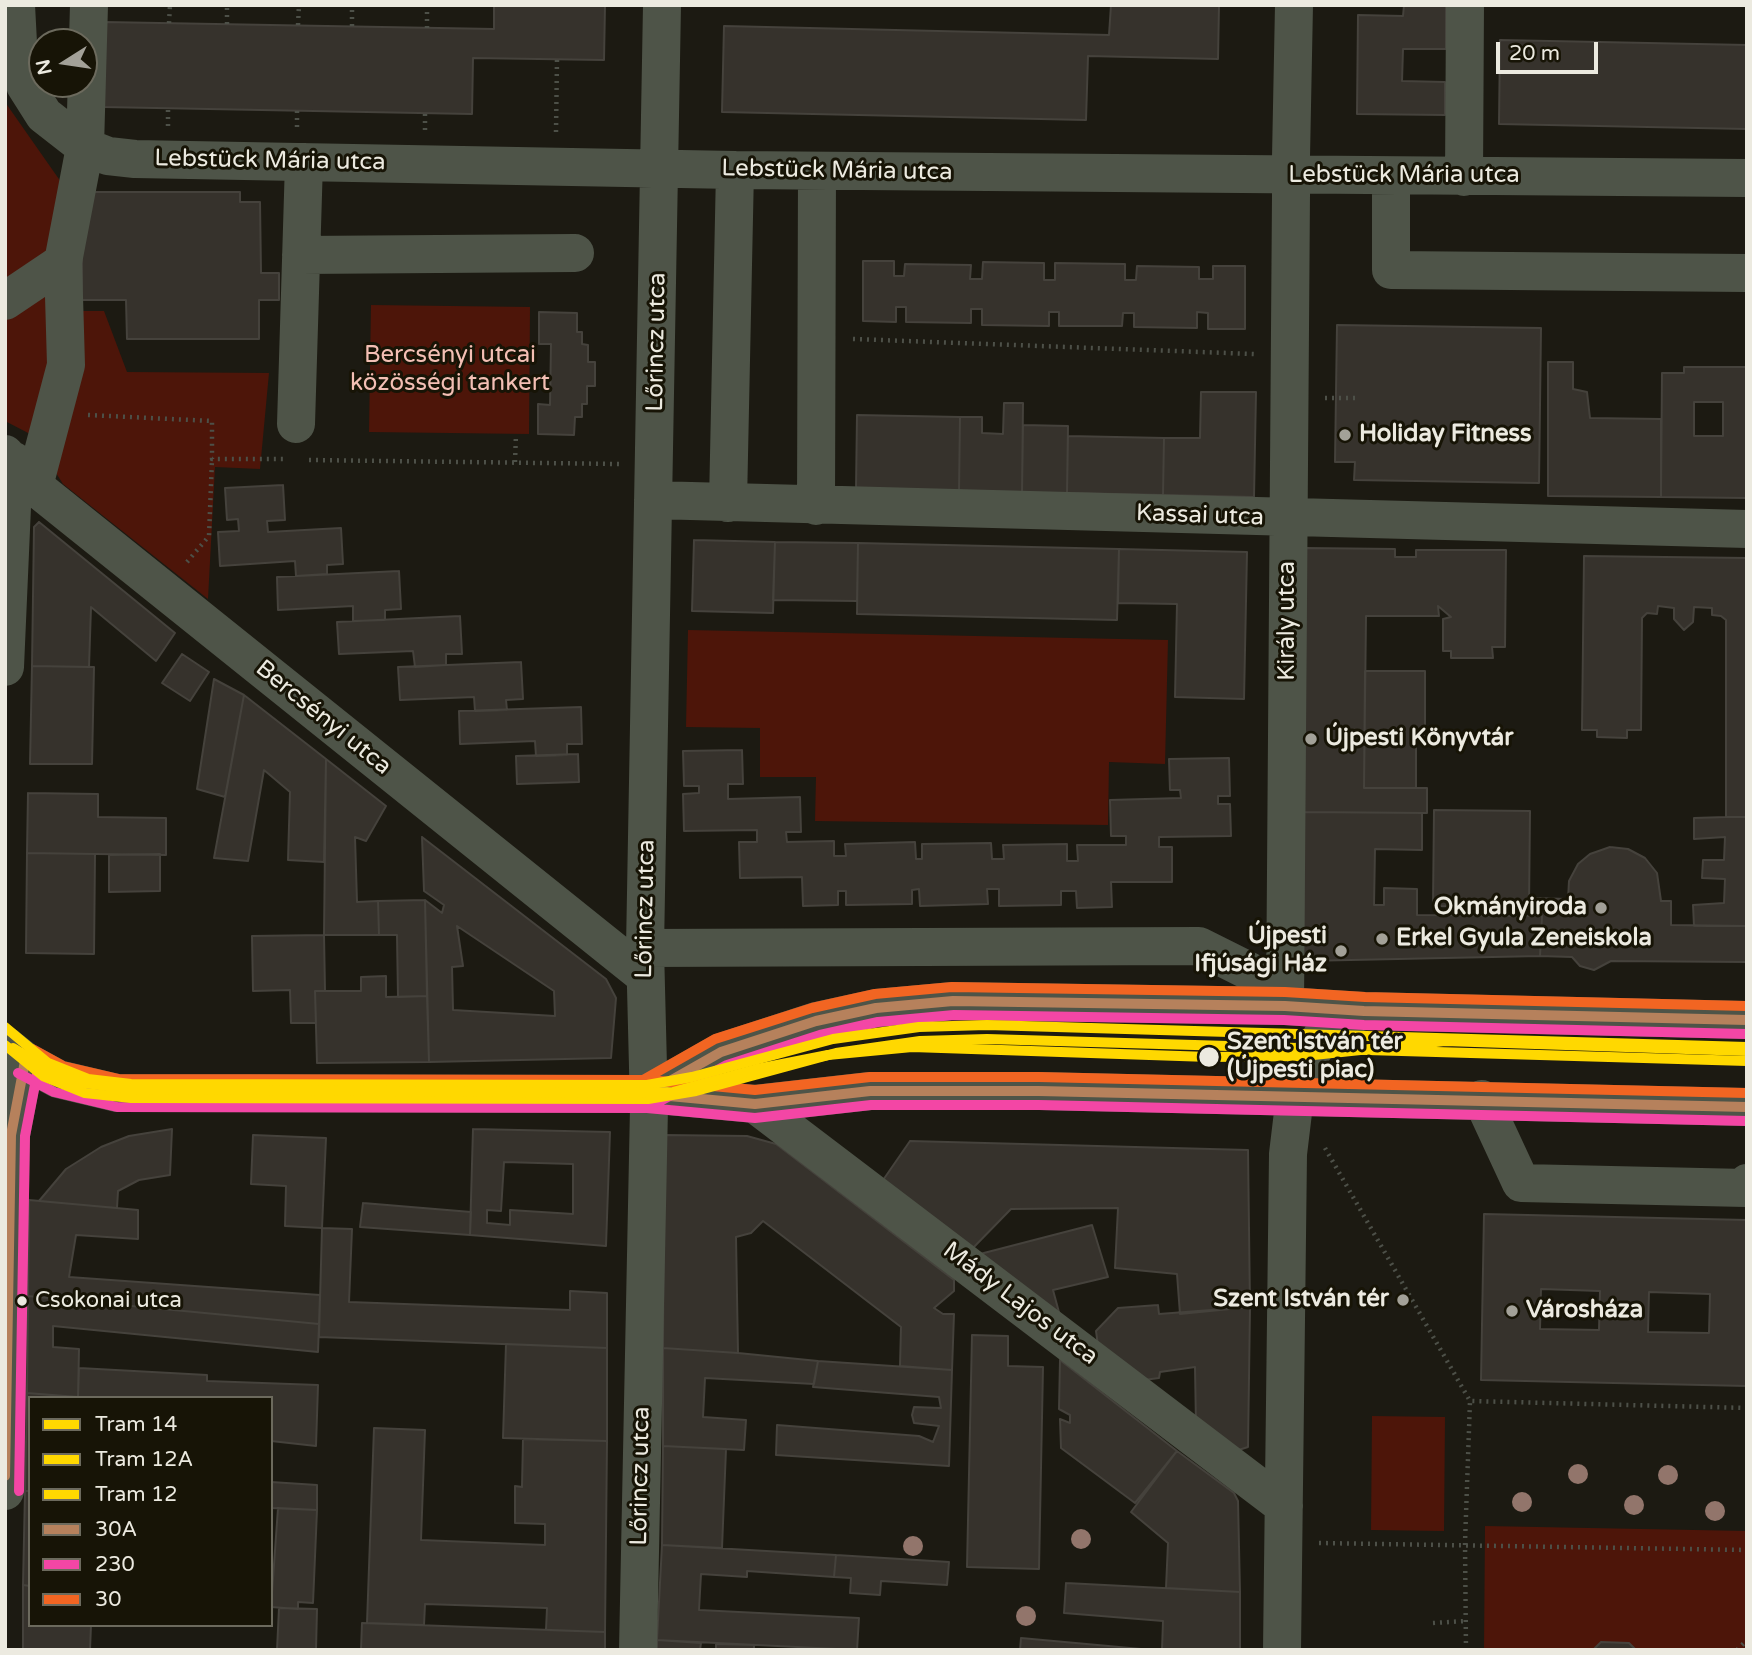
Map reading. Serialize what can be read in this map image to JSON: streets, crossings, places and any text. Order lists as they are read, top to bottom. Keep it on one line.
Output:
{"streets":{"street":["Lebstück Mária utca","Lőrincz utca","Kassai utca","Király utca","Bercsényi utca","Mády Lajos utca"]},"crossings":[["Lebstück Mária utca","Lőrincz utca"],["Lőrincz utca","Kassai utca"],["Lőrincz utca","Bercsényi utca"],["Kassai utca","Király utca"]],"parks":["Bercsényi utcai közösségi tankert"],"places":["Holiday Fitness","Újpesti Könyvtár","Okmányiroda","Erkel Gyula Zeneiskola","Újpesti Ifjúsági Ház","Szent István tér (Újpesti piac)","Szent István tér","Csokonai utca","Városháza"],"lines":["transit line 30","transit line 30A","transit line 230","tram line 14","tram line 12A","tram line 12"],"legend":["Tram 14","Tram 12A","Tram 12","30A","230","30"],"scale_bar":"20 m","north":"left"}
